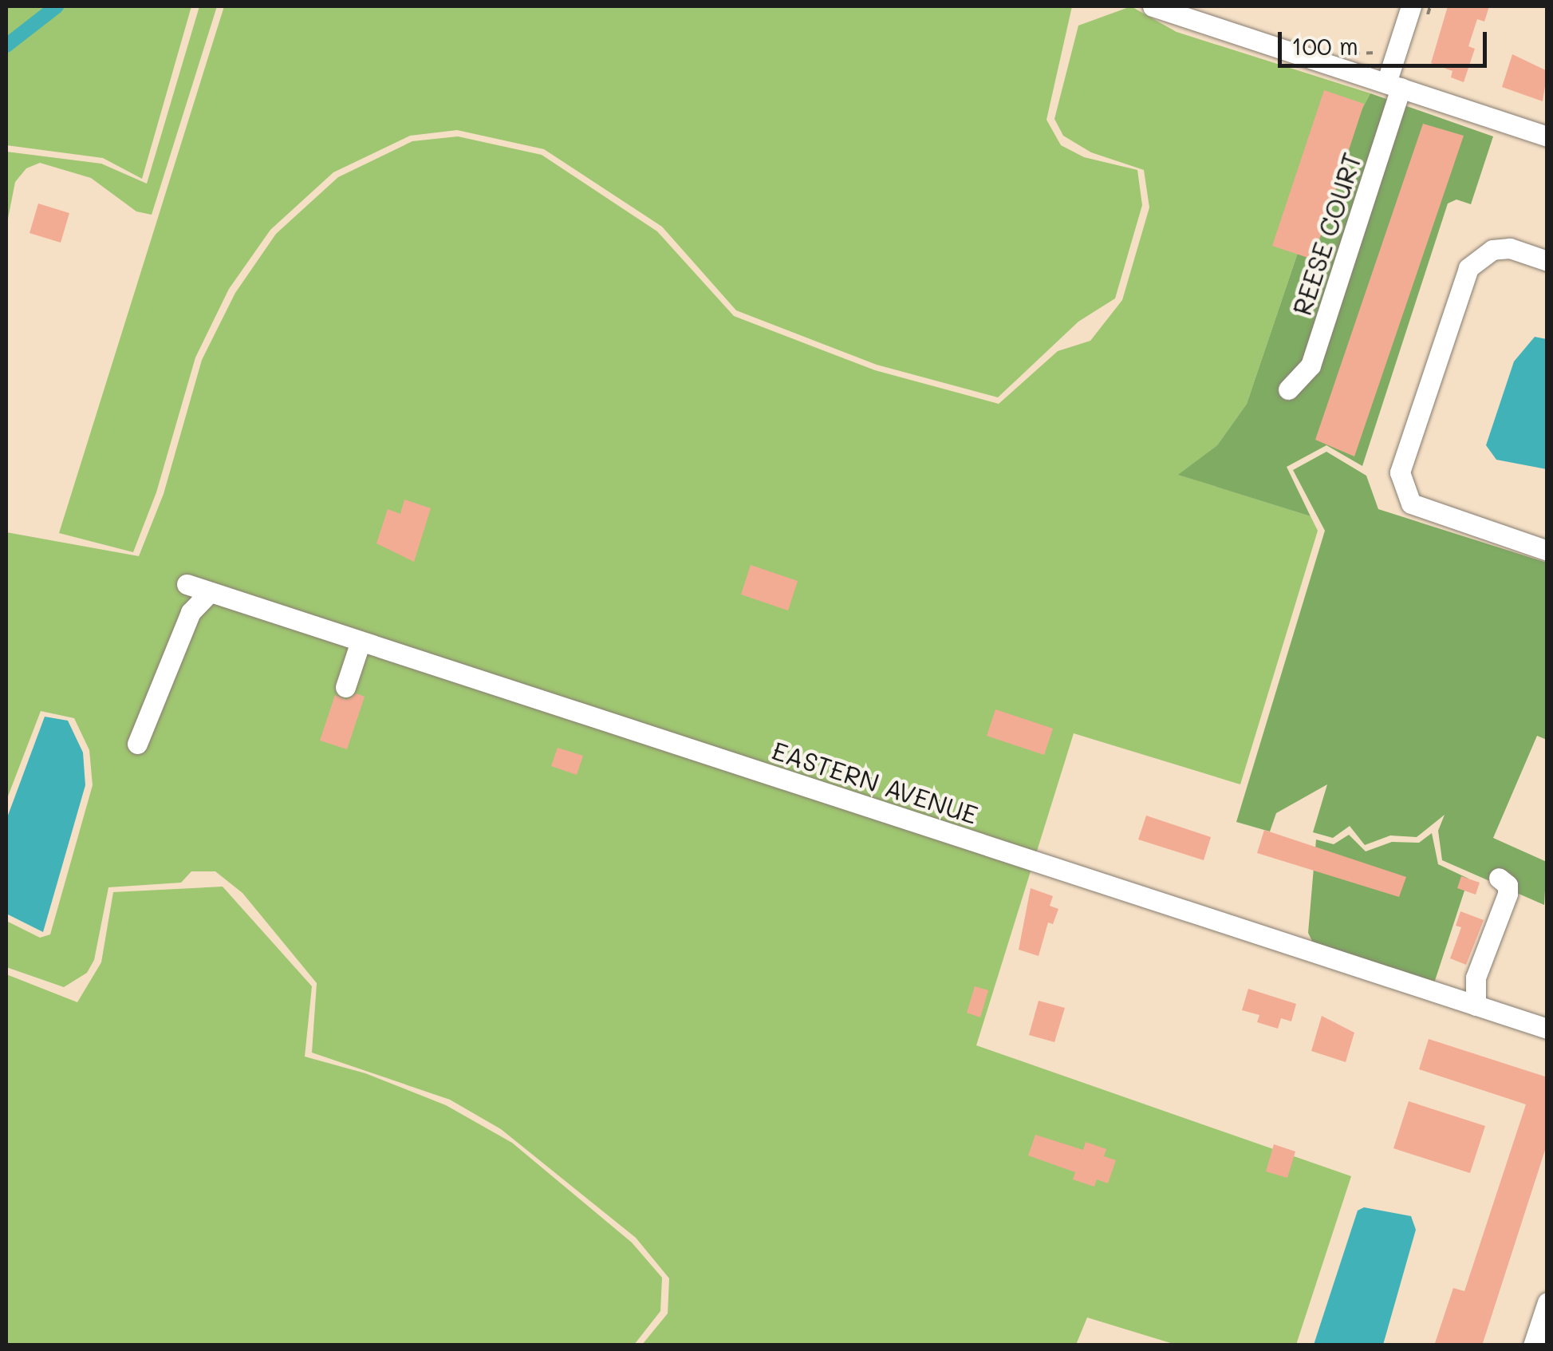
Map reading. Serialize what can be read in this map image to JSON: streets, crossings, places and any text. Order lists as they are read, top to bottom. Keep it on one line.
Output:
{"streets":{"street":["REESE COURT","EASTERN AVENUE"]},"scale_bar":"100 m"}
